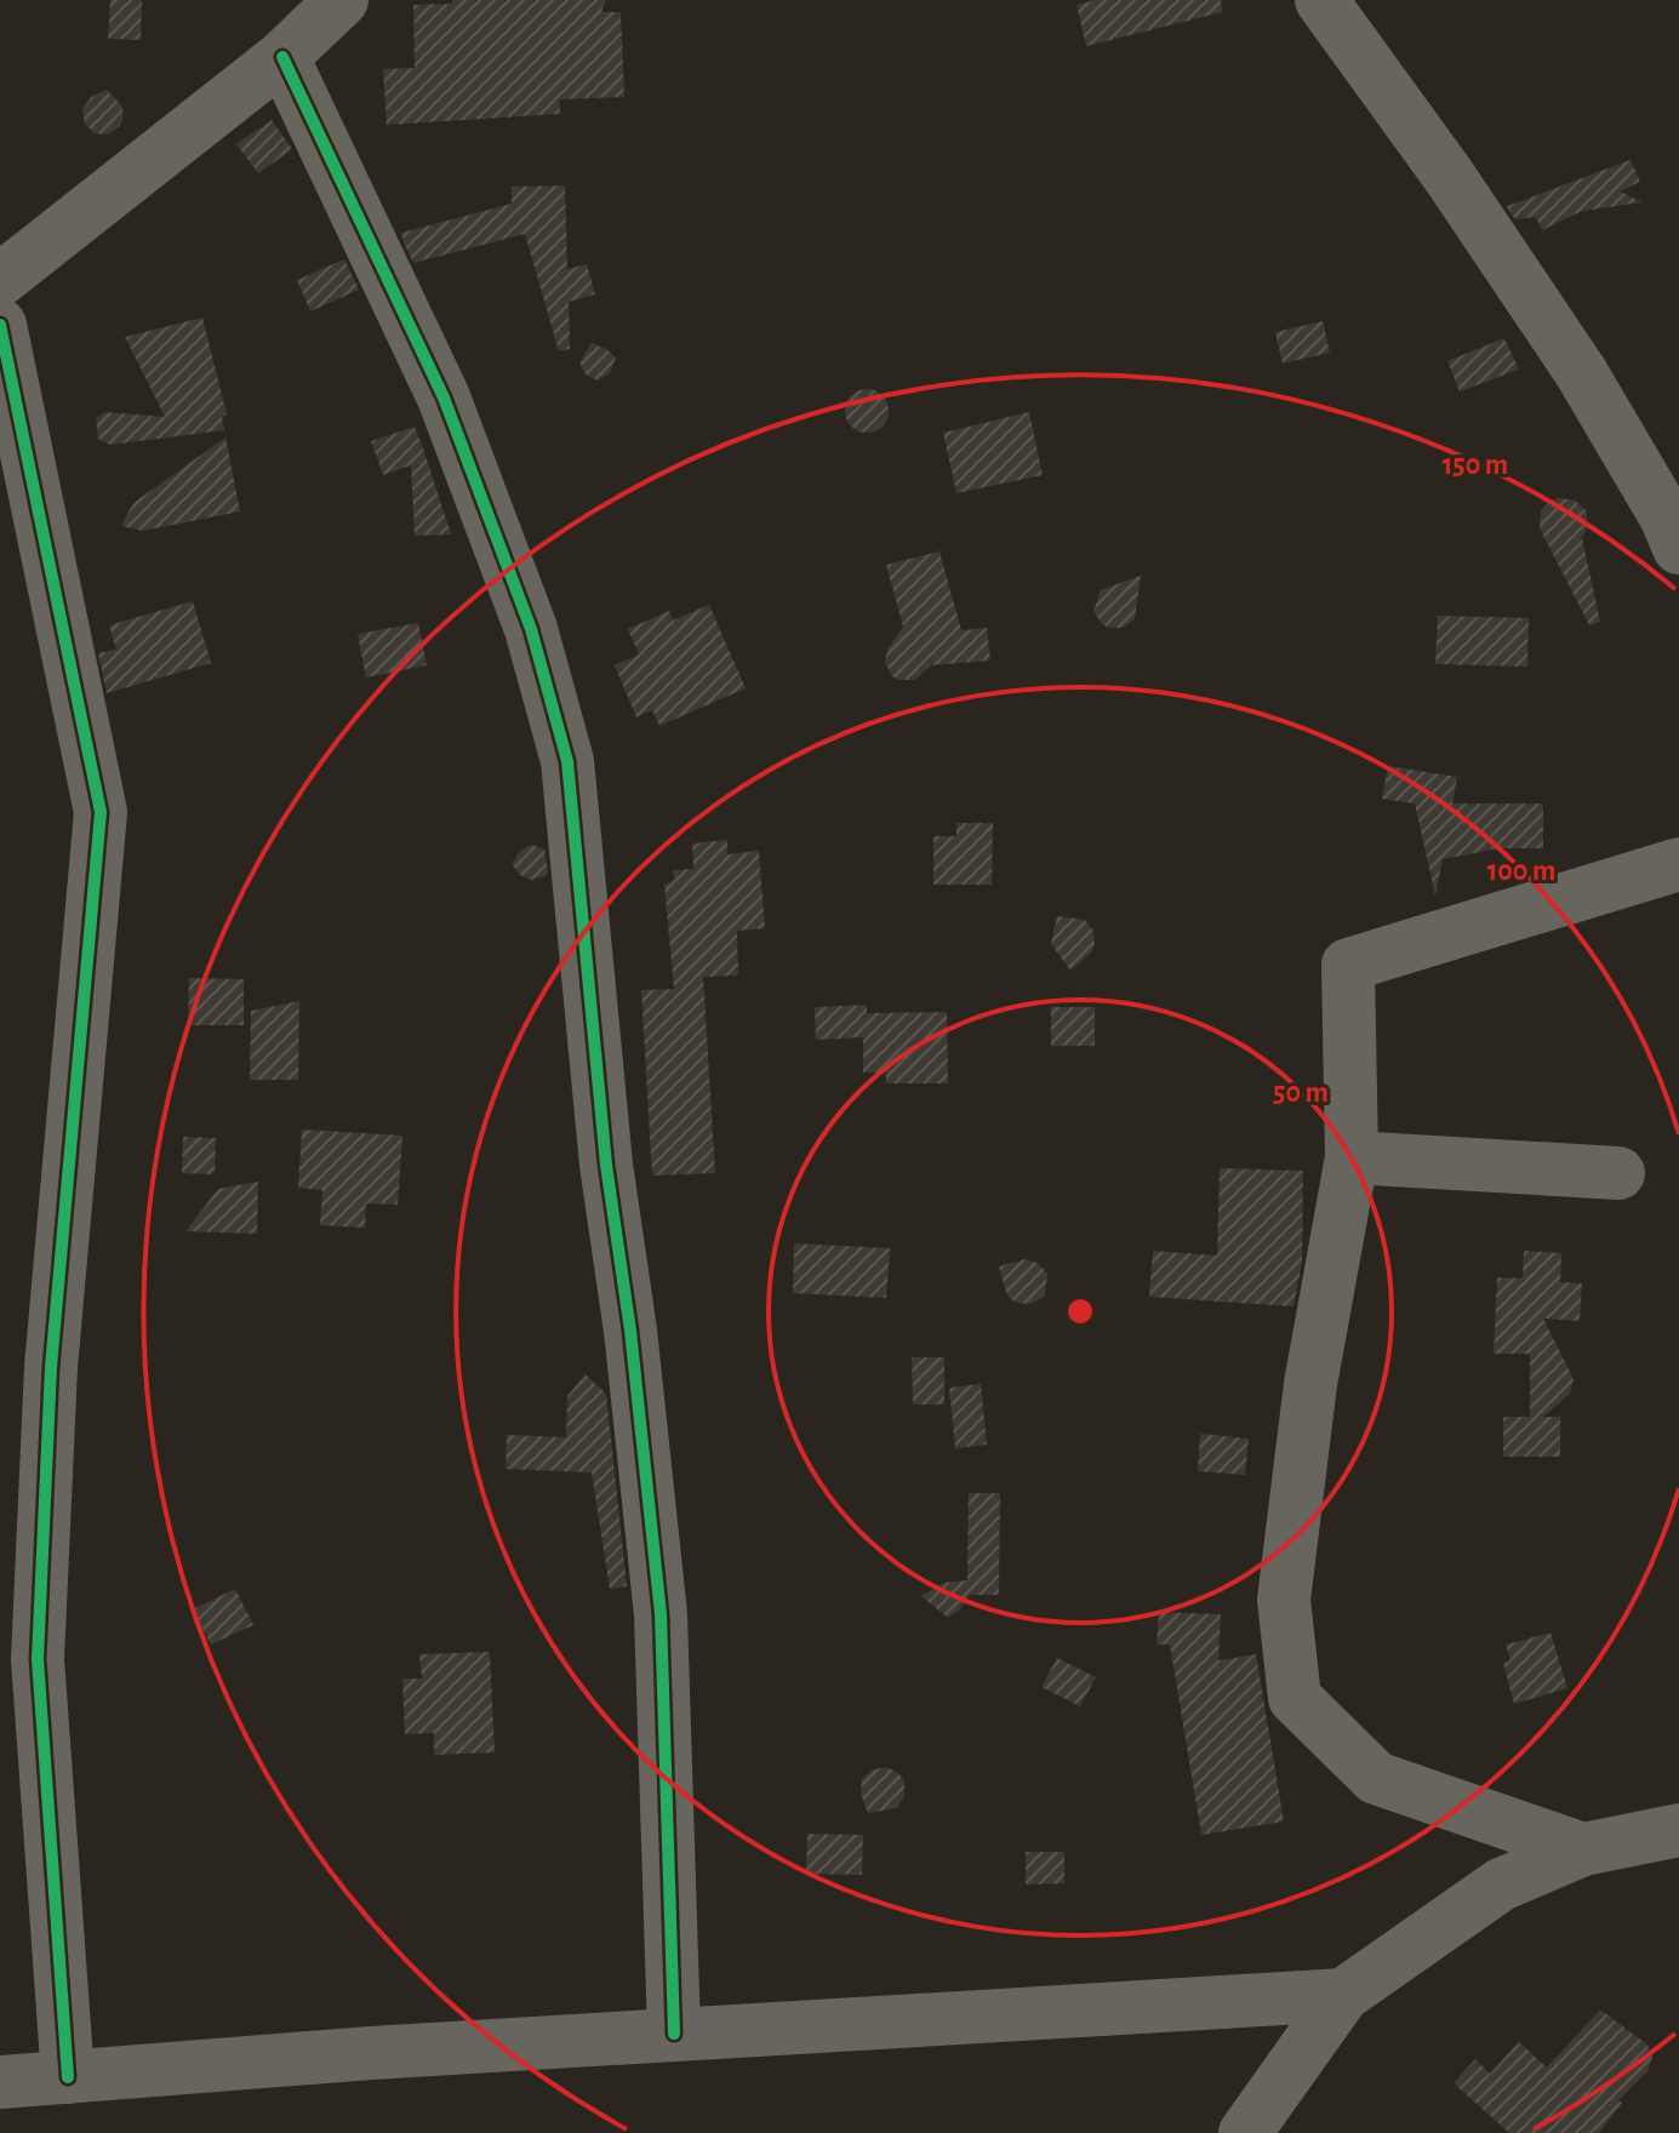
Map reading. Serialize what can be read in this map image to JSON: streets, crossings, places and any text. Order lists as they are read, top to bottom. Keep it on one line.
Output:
{"rings":["150 m","100 m","50 m"]}
